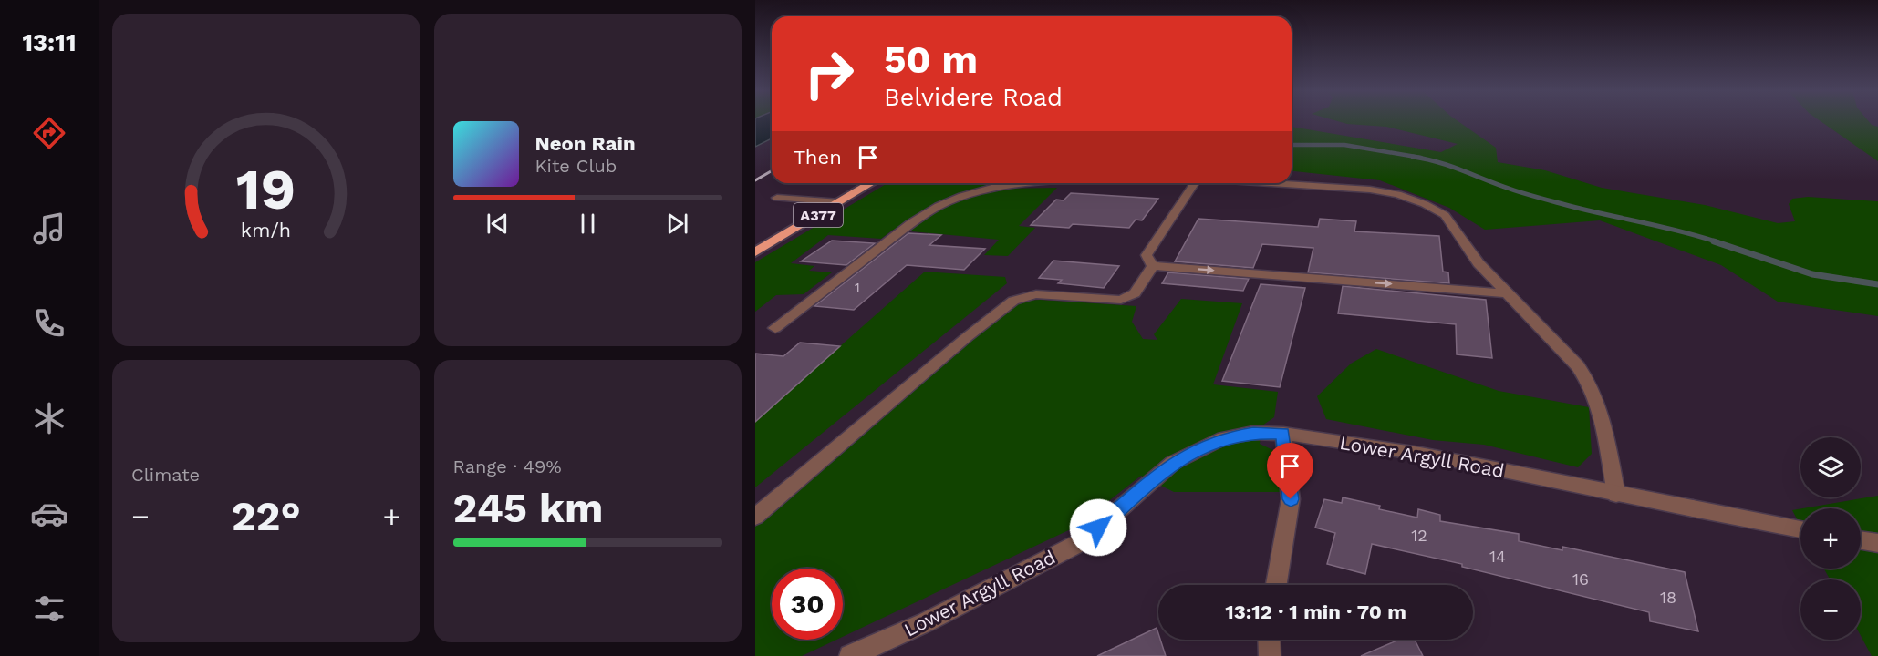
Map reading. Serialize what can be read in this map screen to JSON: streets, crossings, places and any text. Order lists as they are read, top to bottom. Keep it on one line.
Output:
{"streets":{"highway":["A377"],"street":["Lower Argyll Road"]},"house_numbers":["1","12","14","16","18"],"page":{"tabs":"13:11","turn":["50 m","Belvidere Road"],"song":["Neon Rain","Kite Club"],"then":"Then","tile":["Climate",["Range · 49%","245 km"]],"map_buttons":["+","−"],"heat":["−","22°","+"],"limit":"30","trip":"13:12 · 1 min · 70 m","gauge":["19","km/h"]}}
